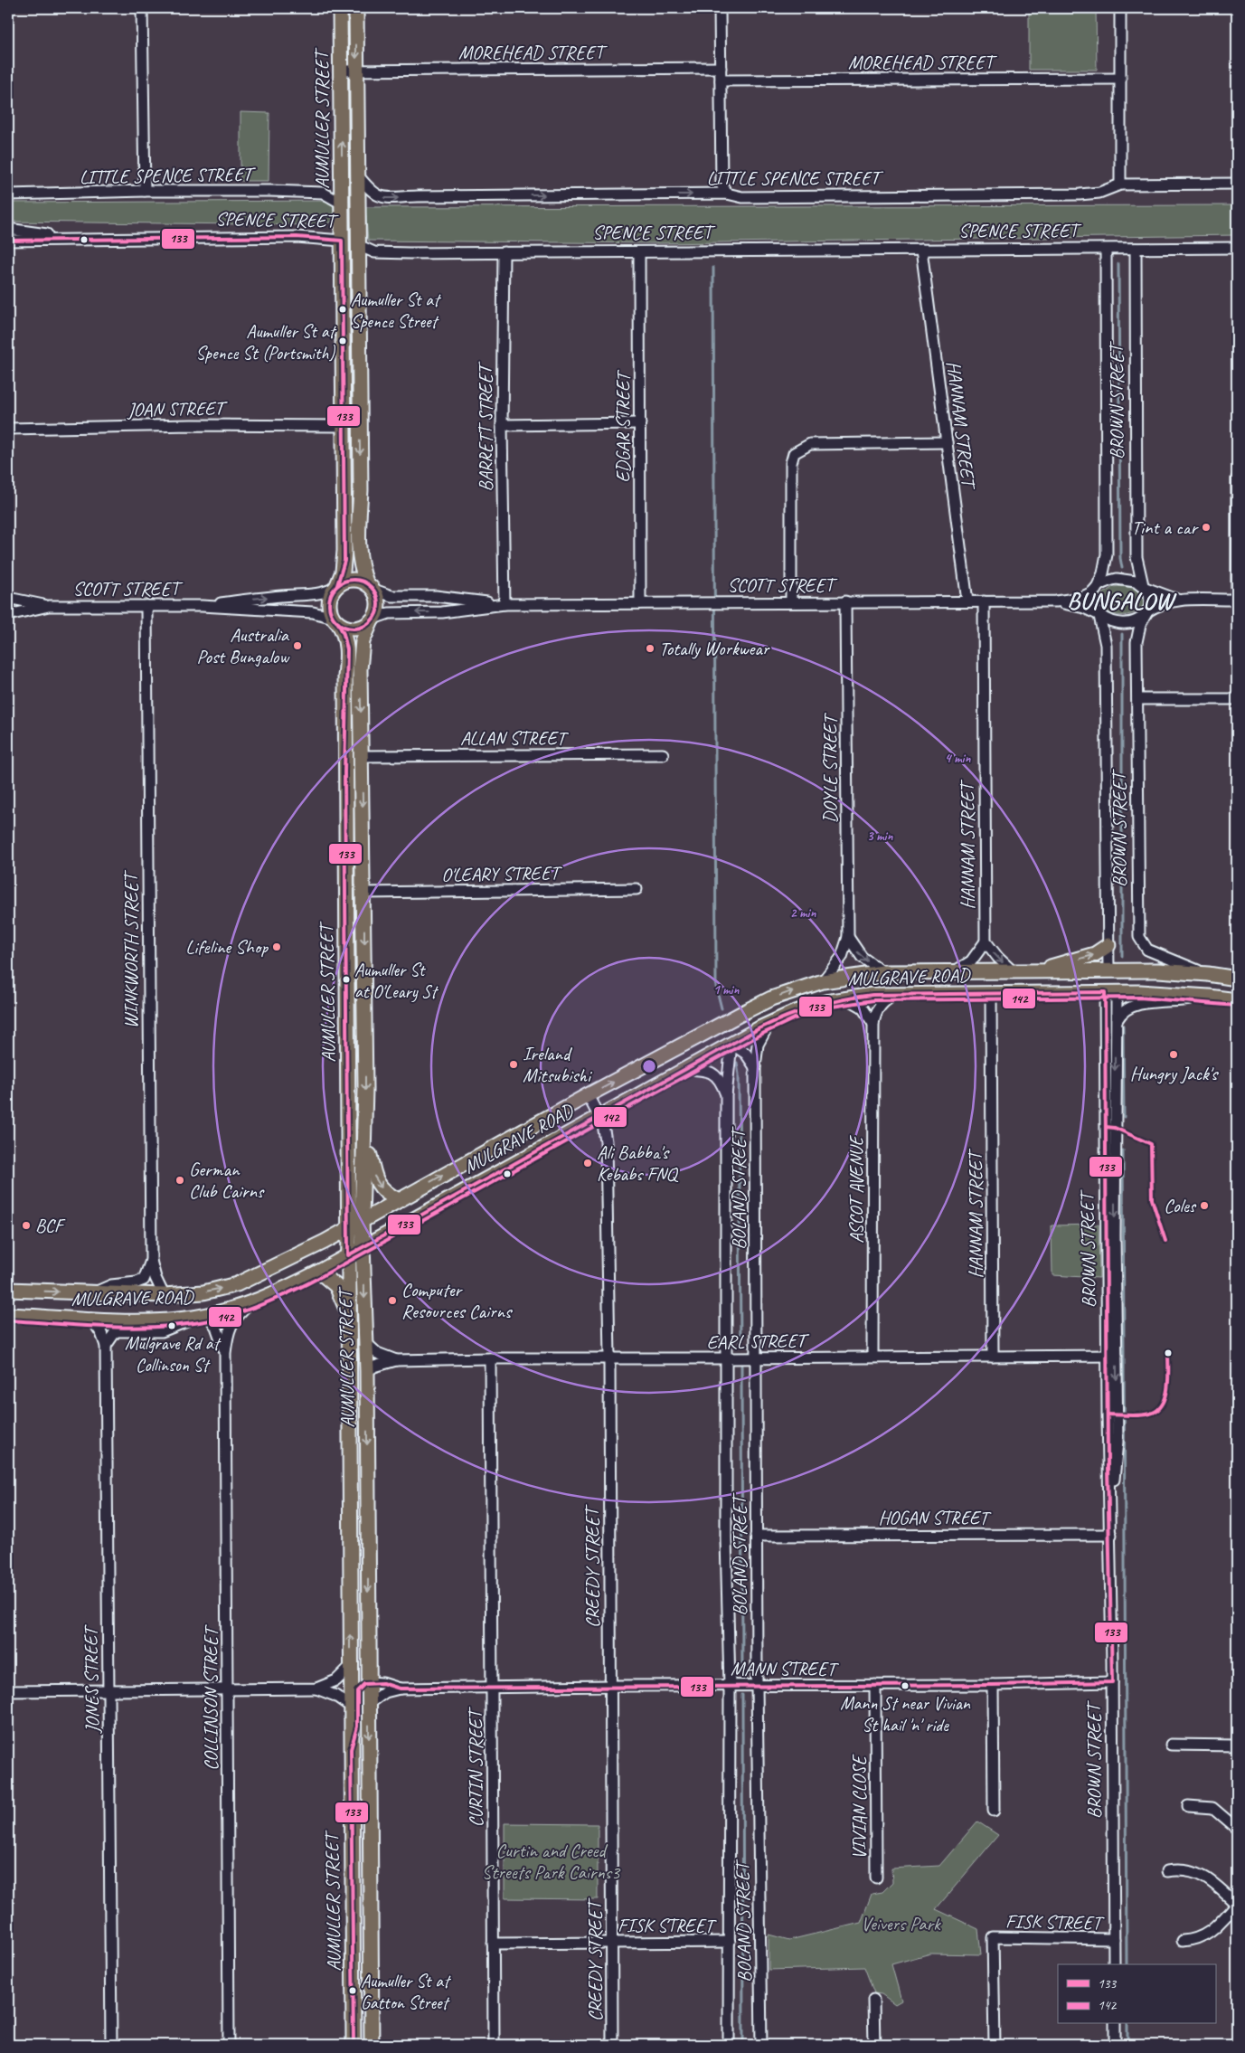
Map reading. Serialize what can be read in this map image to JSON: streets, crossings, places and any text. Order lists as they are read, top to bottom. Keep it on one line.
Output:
{"streets":{"main road":["AUMULLER STREET","SPENCE STREET","BROWN STREET","MULGRAVE ROAD"],"street":["MOREHEAD STREET","LITTLE SPENCE STREET","JOAN STREET","HANNAM STREET","EDGAR STREET","BARRETT STREET","SCOTT STREET","ALLAN STREET","DOYLE STREET","O'LEARY STREET","WINKWORTH STREET","BOLAND STREET","ASCOT AVENUE","EARL STREET","HOGAN STREET","CREEDY STREET","MANN STREET","JONES STREET","COLLINSON STREET","CURTIN STREET","VIVIAN CLOSE","FISK STREET"]},"crossings":[["MOREHEAD STREET","AUMULLER STREET"],["AUMULLER STREET","LITTLE SPENCE STREET"],["AUMULLER STREET","SPENCE STREET"],["AUMULLER STREET","JOAN STREET"],["AUMULLER STREET","SCOTT STREET"],["AUMULLER STREET","ALLAN STREET"],["AUMULLER STREET","O'LEARY STREET"],["AUMULLER STREET","MULGRAVE ROAD"],["AUMULLER STREET","EARL STREET"],["AUMULLER STREET","MANN STREET"],["SPENCE STREET","BROWN STREET"],["SPENCE STREET","HANNAM STREET"],["SPENCE STREET","EDGAR STREET"],["SPENCE STREET","BARRETT STREET"],["BROWN STREET","SCOTT STREET"],["BROWN STREET","MULGRAVE ROAD"],["BROWN STREET","EARL STREET"],["BROWN STREET","HOGAN STREET"],["BROWN STREET","MANN STREET"],["BROWN STREET","FISK STREET"],["HANNAM STREET","SCOTT STREET"],["HANNAM STREET","MULGRAVE ROAD"],["HANNAM STREET","EARL STREET"],["EDGAR STREET","SCOTT STREET"],["BARRETT STREET","SCOTT STREET"],["SCOTT STREET","DOYLE STREET"],["SCOTT STREET","WINKWORTH STREET"],["DOYLE STREET","MULGRAVE ROAD"],["WINKWORTH STREET","MULGRAVE ROAD"],["MULGRAVE ROAD","BOLAND STREET"],["MULGRAVE ROAD","ASCOT AVENUE"],["MULGRAVE ROAD","CREEDY STREET"],["MULGRAVE ROAD","JONES STREET"],["BOLAND STREET","EARL STREET"],["BOLAND STREET","HOGAN STREET"],["BOLAND STREET","MANN STREET"],["BOLAND STREET","FISK STREET"],["ASCOT AVENUE","EARL STREET"],["EARL STREET","CREEDY STREET"],["EARL STREET","CURTIN STREET"],["CREEDY STREET","MANN STREET"],["CREEDY STREET","FISK STREET"],["MANN STREET","CURTIN STREET"],["MANN STREET","VIVIAN CLOSE"],["CURTIN STREET","FISK STREET"]],"districts":["BUNGALOW"],"parks":["Curtin and Creed Streets Park Cairns3","Veivers Park"],"places":["Aumuller St at Spence Street","Aumuller St at Spence St (Portsmith)","Tint a car","Australia Post Bungalow","Totally Workwear","Lifeline Shop","Aumuller St at O'Leary St","Hungry Jack's","Ireland Mitsubishi","Ali Babba's Kebabs FNQ","German Club Cairns","Coles","BCF","Computer Resources Cairns","Mulgrave Rd at Collinson St","Mann St near Vivian St hail 'n' ride","Aumuller St at Gatton Street"],"lines":["transit line 133","transit line 142"],"legend":["133","142"],"rings":["4 min","3 min","2 min","1 min"]}
